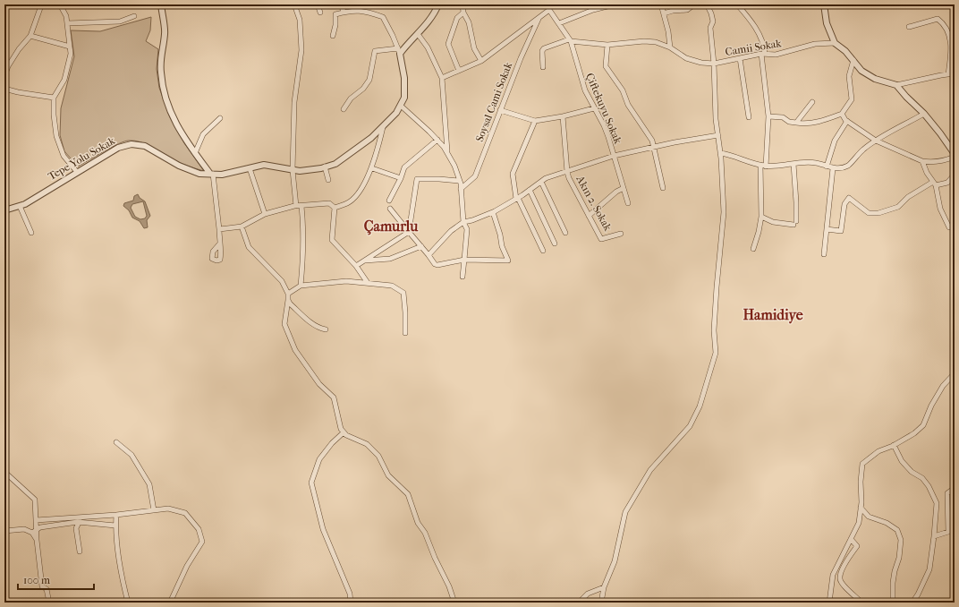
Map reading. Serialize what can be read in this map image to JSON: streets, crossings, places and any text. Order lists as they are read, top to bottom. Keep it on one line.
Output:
{"streets":{"street":["Camii Sokak","Soysal Cami Sokak","Çiftekuyu Sokak","Tepe Yolu Sokak","Akın 2. Sokak"]},"crossings":[["Camii Sokak","Çiftekuyu Sokak"]],"districts":["Çamurlu","Hamidiye"],"scale_bar":"100 m"}
